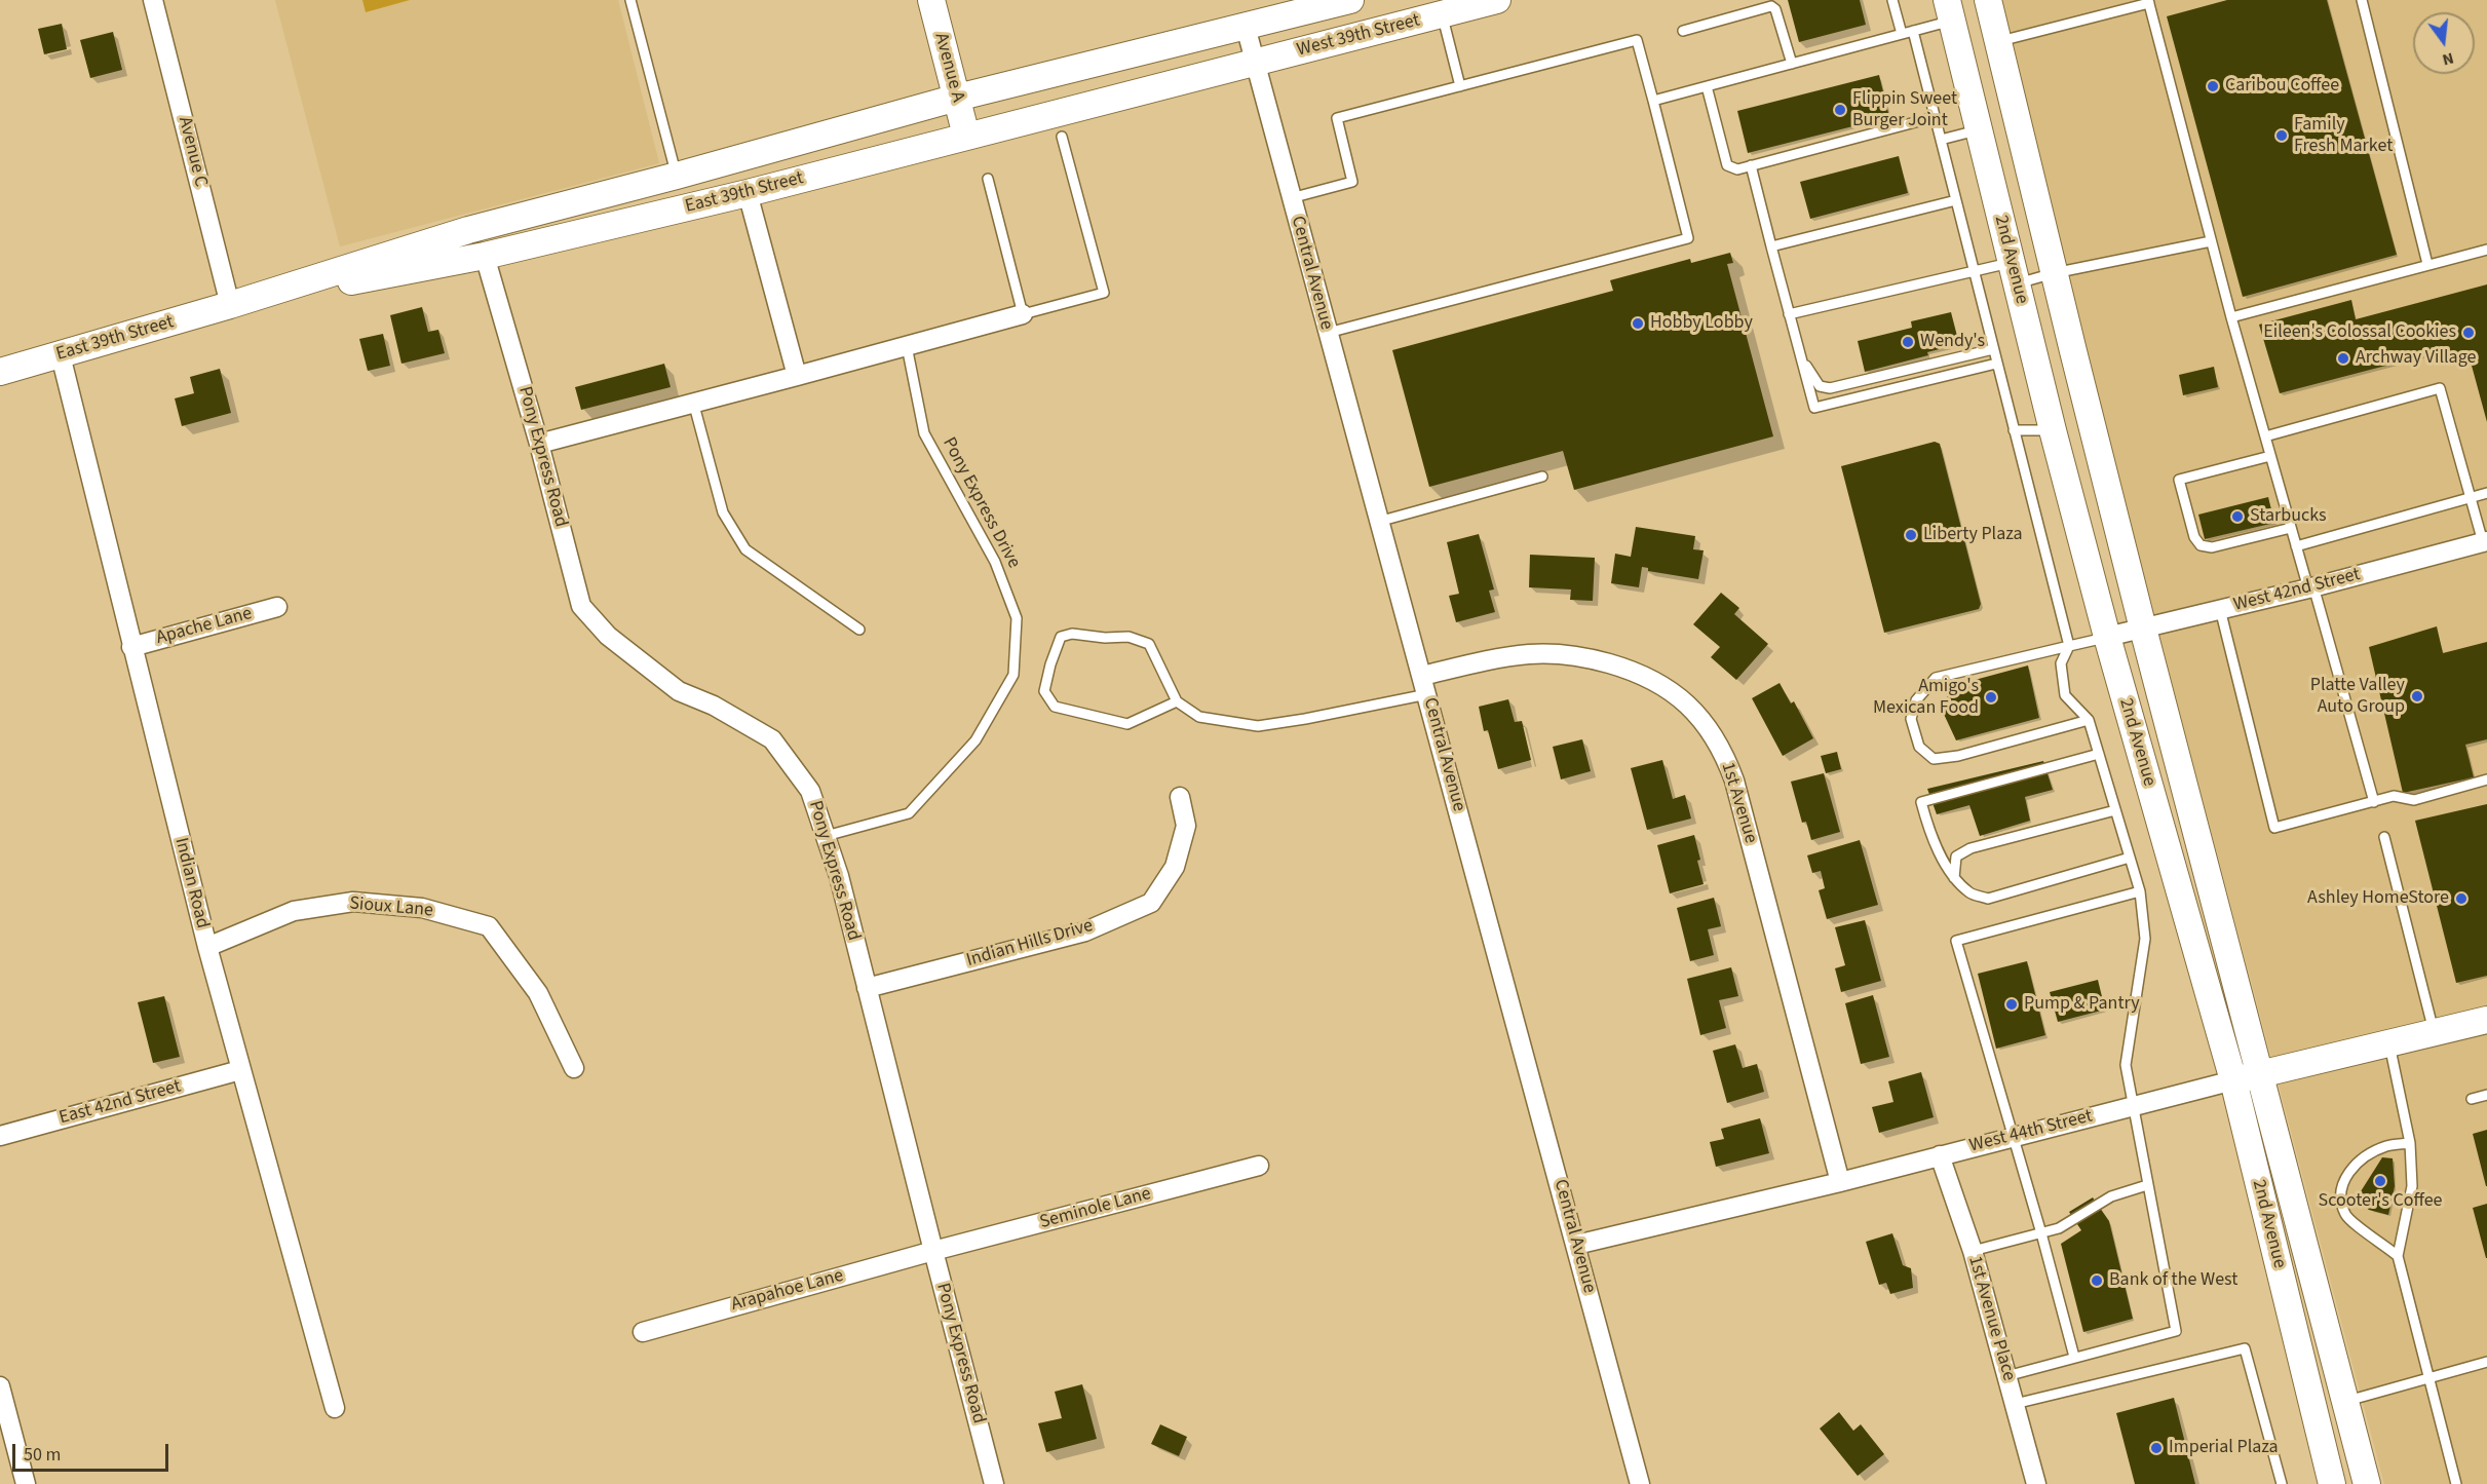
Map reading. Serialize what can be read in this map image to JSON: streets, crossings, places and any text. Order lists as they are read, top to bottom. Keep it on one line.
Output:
{"streets":{"main road":["West 39th Street","Avenue A","East 39th Street","2nd Avenue","West 44th Street"],"street":["Avenue C","Central Avenue","Pony Express Road","West 42nd Street","Apache Lane","1st Avenue","Indian Road","Sioux Lane","Indian Hills Drive","East 42nd Street","Seminole Lane","Arapahoe Lane","1st Avenue Place"],"lane":["Pony Express Drive"]},"crossings":[["West 39th Street","East 39th Street"],["West 39th Street","Central Avenue"],["Avenue A","East 39th Street"],["Avenue C","East 39th Street"],["East 39th Street","Central Avenue"],["East 39th Street","Pony Express Road"],["East 39th Street","Indian Road"],["2nd Avenue","West 42nd Street"],["2nd Avenue","West 44th Street"],["Central Avenue","1st Avenue"],["Central Avenue","West 44th Street"],["Pony Express Road","Pony Express Drive"],["Pony Express Road","Indian Hills Drive"],["Pony Express Road","Seminole Lane"],["Pony Express Road","Arapahoe Lane"],["Apache Lane","Indian Road"],["1st Avenue","West 44th Street"],["Indian Road","Sioux Lane"],["Indian Road","East 42nd Street"],["West 44th Street","1st Avenue Place"],["Seminole Lane","Arapahoe Lane"]],"places":["Caribou Coffee","Flippin Sweet Burger Joint","Family Fresh Market","Hobby Lobby","Eileen's Colossal Cookies","Wendy's","Archway Village","Starbucks","Liberty Plaza","Platte Valley Auto Group","Amigo's Mexican Food","Ashley HomeStore","Pump & Pantry","Scooter's Coffee","Bank of the West","Imperial Plaza"],"scale_bar":"50 m","north":"bottom"}
